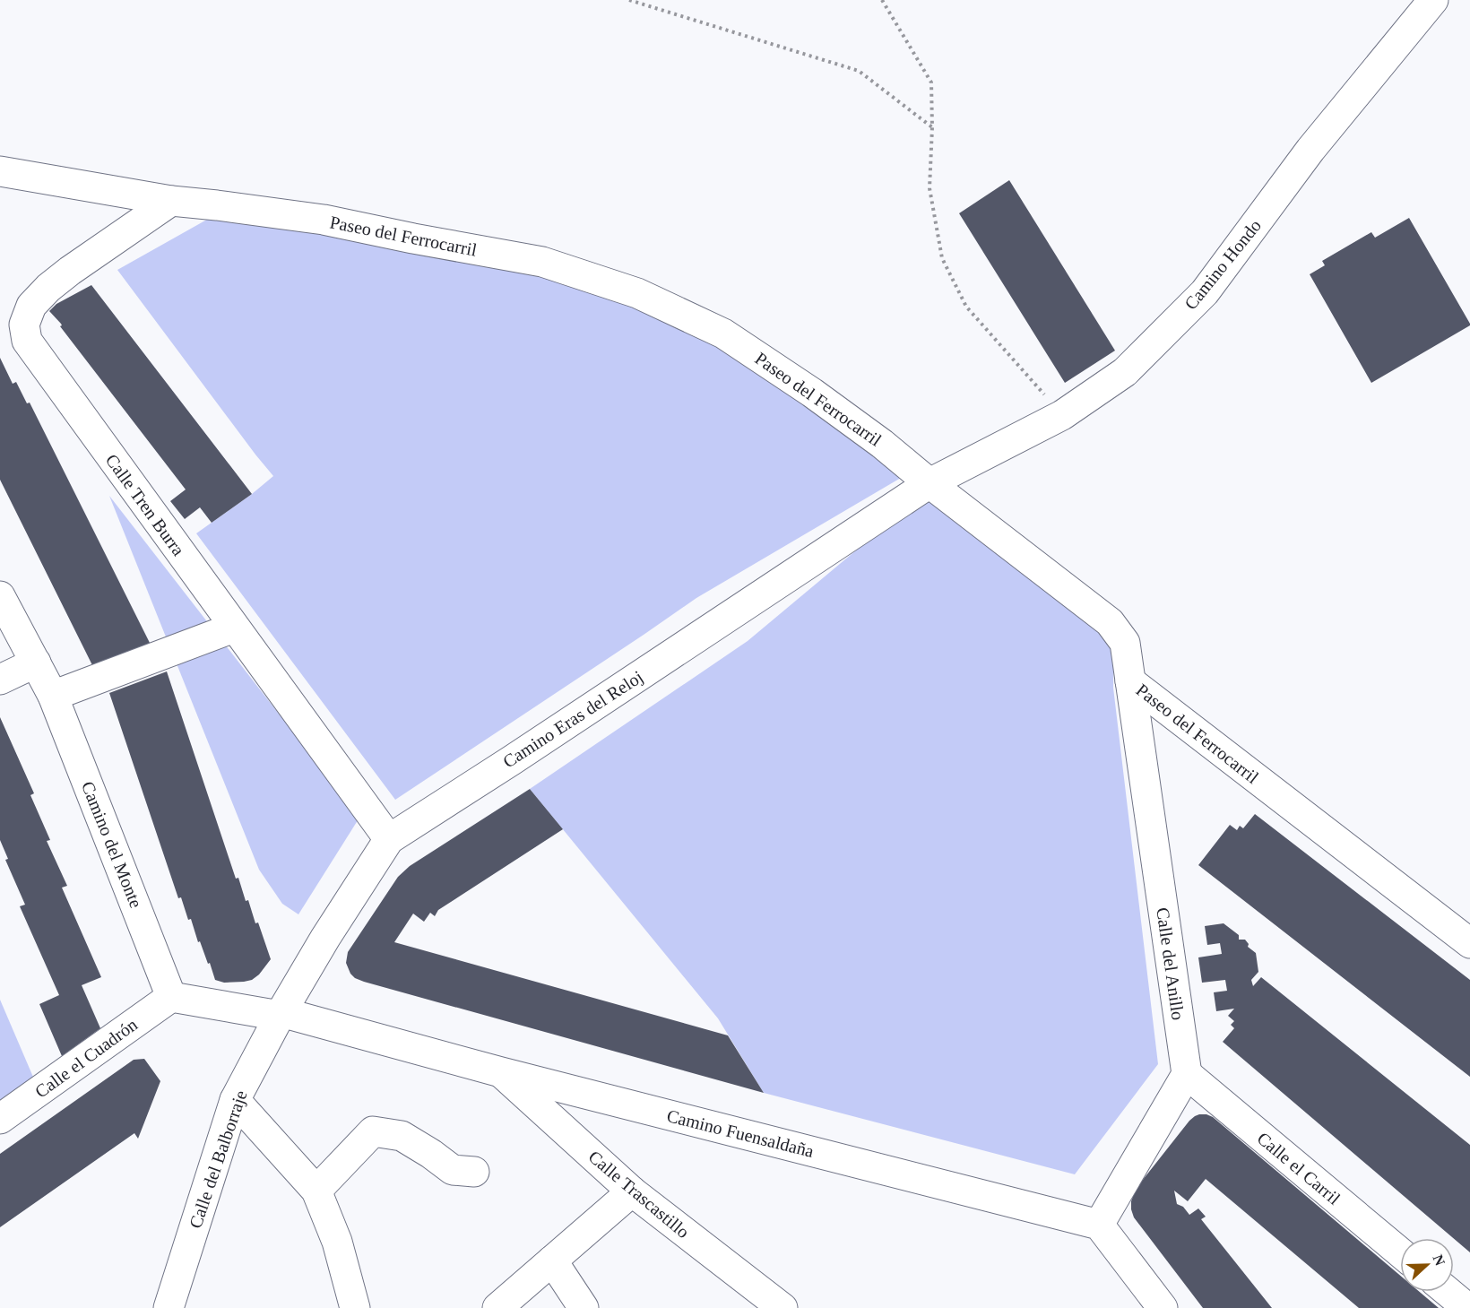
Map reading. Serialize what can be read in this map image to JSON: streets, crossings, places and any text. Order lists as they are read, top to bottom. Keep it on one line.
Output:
{"streets":{"street":["Paseo del Ferrocarril","Camino Hondo","Calle Tren Burra","Camino Eras del Reloj","Camino del Monte","Calle del Anillo","Calle el Cuadrón","Camino Fuensaldaña","Calle del Balborraje","Calle el Carril","Calle Trascastillo"]},"crossings":[["Paseo del Ferrocarril","Camino Hondo"],["Paseo del Ferrocarril","Calle Tren Burra"],["Paseo del Ferrocarril","Camino Eras del Reloj"],["Paseo del Ferrocarril","Calle del Anillo"],["Camino Hondo","Camino Eras del Reloj"],["Calle Tren Burra","Camino Eras del Reloj"],["Camino Eras del Reloj","Camino Fuensaldaña"],["Camino Eras del Reloj","Calle del Balborraje"],["Camino del Monte","Calle el Cuadrón"],["Calle del Anillo","Calle el Carril"],["Camino Fuensaldaña","Calle del Balborraje"],["Camino Fuensaldaña","Calle Trascastillo"]],"north":"right"}
